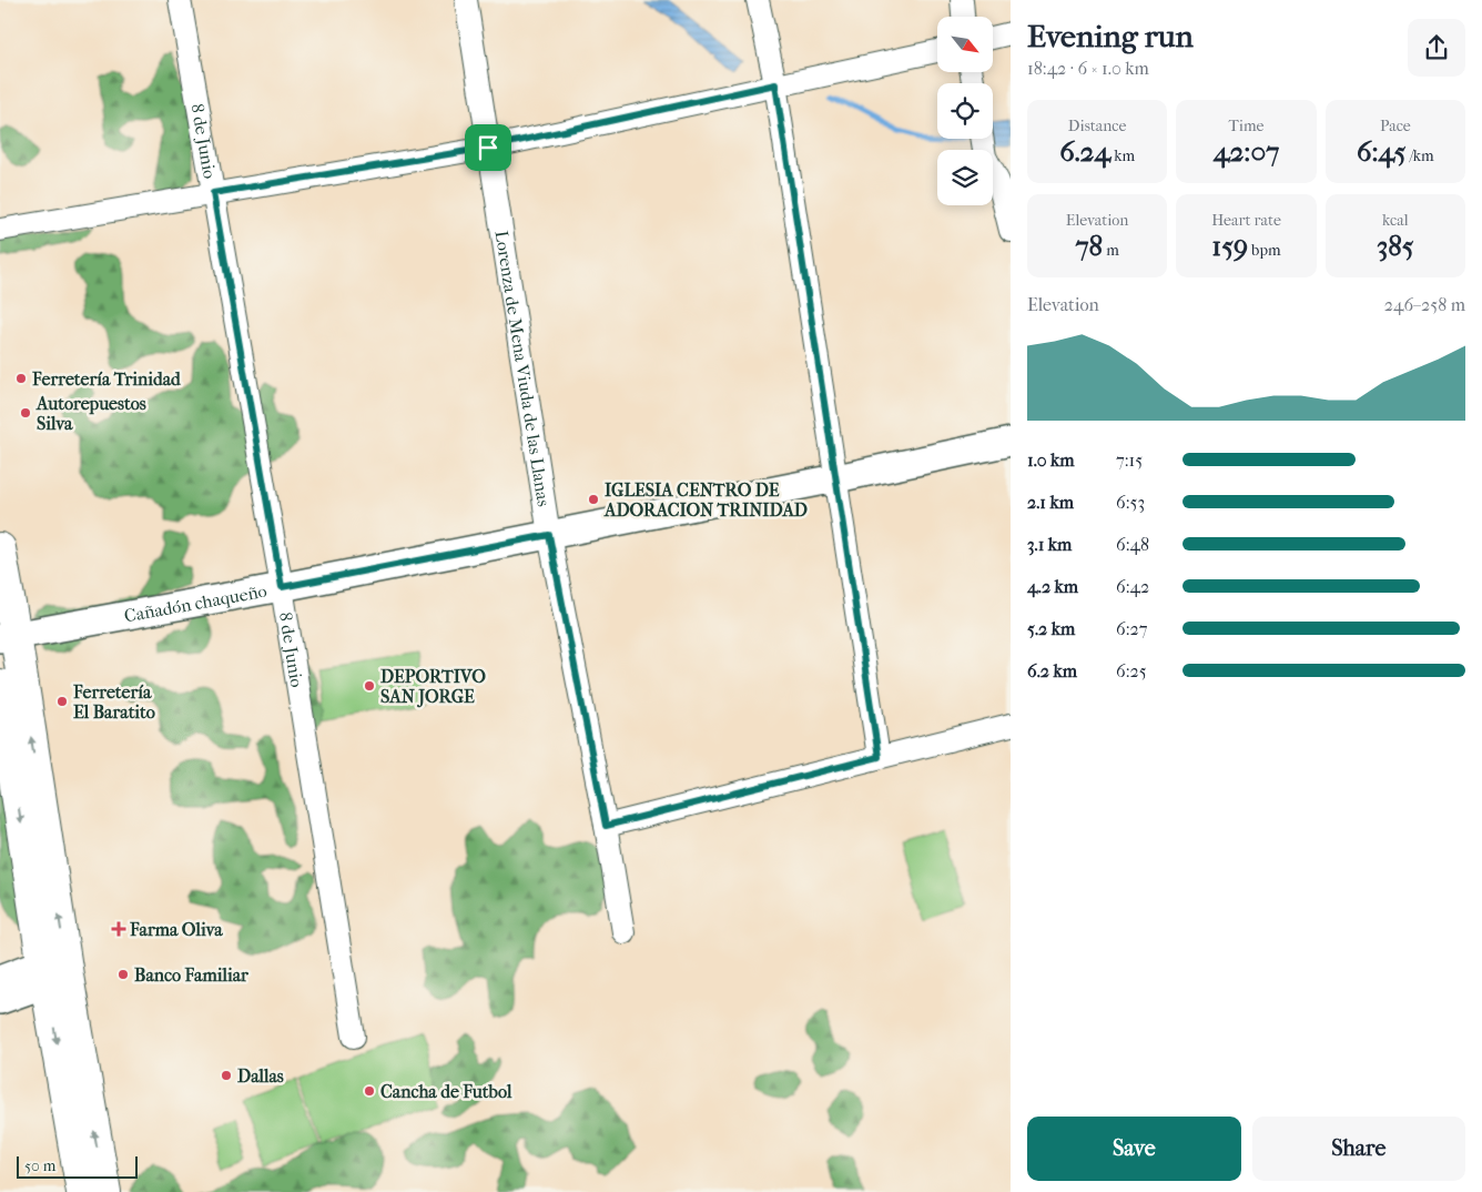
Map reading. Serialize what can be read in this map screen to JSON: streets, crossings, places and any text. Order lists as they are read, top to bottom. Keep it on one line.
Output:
{"streets":{"main road":["Cañadón chaqueño"],"street":["8 de Junio","Lorenza de Mena Viuda de las Llanas"]},"crossings":[["8 de Junio","Cañadón chaqueño"],["Lorenza de Mena Viuda de las Llanas","Cañadón chaqueño"]],"places":{"other":["Ferretería Trinidad","Autorepuestos Silva","IGLESIA CENTRO DE ADORACION TRINIDAD","DEPORTIVO SAN JORGE","Ferretería El Baratito","Banco Familiar","Dallas","Cancha de Futbol"],"health":["Farma Oliva"]},"scale_bar":"50 m","north":"bottom right","page":{"heading":["Evening run","18:42 · 6 × 1.0 km"],"stats":[["Distance","6.24 km"],["Time","42:07"],["Pace","6:45 /km"],["Elevation","78 m"],["Heart rate","159 bpm"],["kcal","385"]],"chart":["Elevation","246–258 m"],"list":[{"name":"1.0 km","note":"7:15"},{"name":"2.1 km","note":"6:53"},{"name":"3.1 km","note":"6:48"},{"name":"4.2 km","note":"6:42"},{"name":"5.2 km","note":"6:27"},{"name":"6.2 km","note":"6:25"}],"buttons":["Save","Share"],"scale":"50 m"}}
